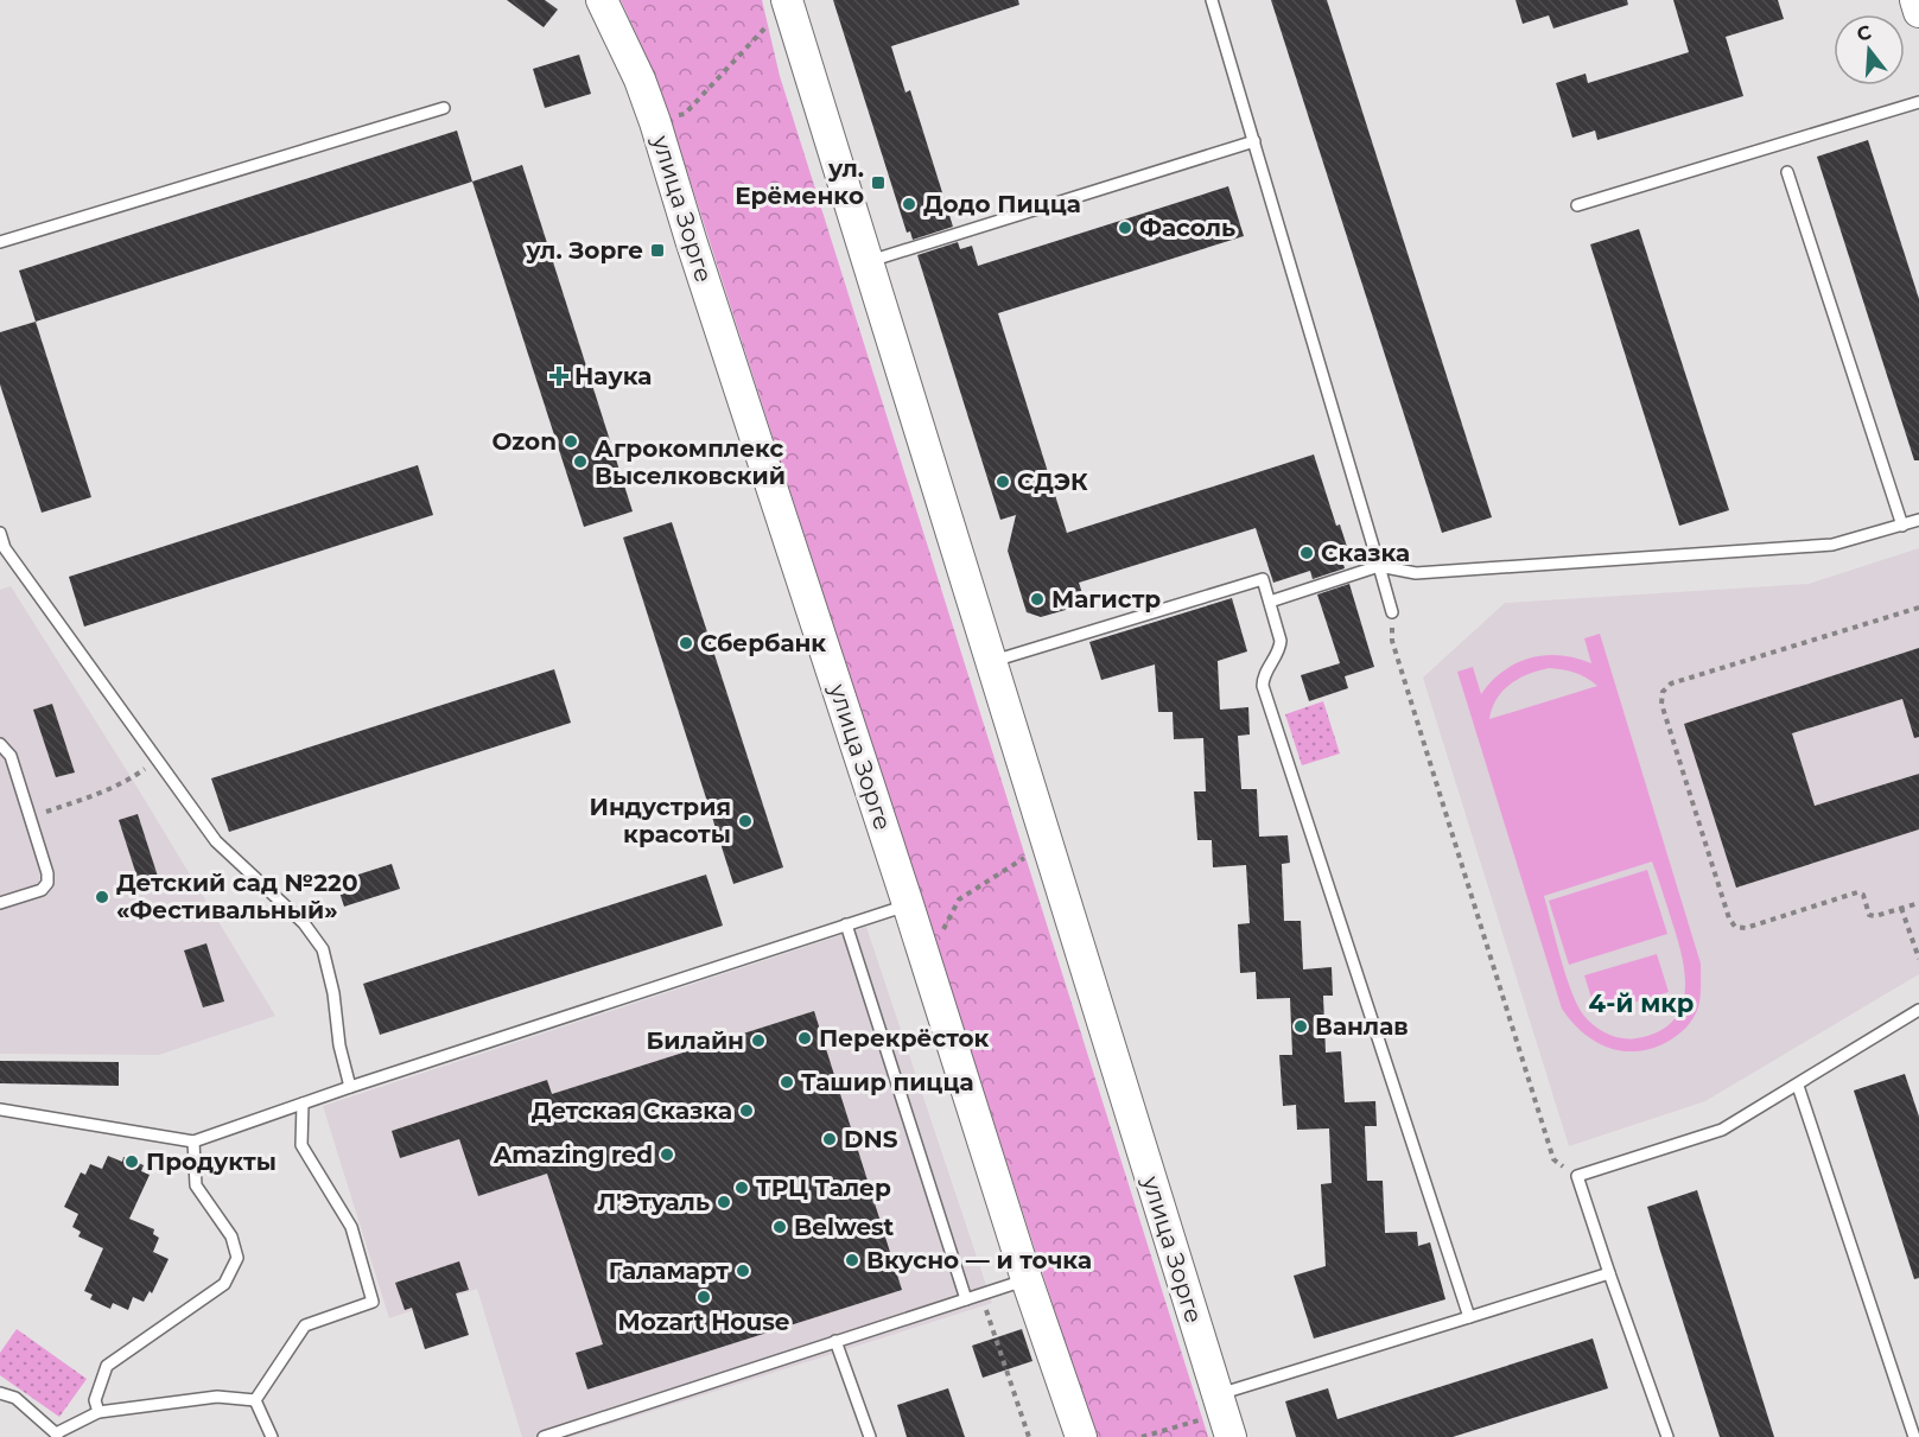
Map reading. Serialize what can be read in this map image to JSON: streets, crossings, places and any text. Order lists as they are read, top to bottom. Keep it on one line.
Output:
{"streets":{"main road":["улица Зорге"]},"districts":["4-й мкр"],"places":{"transit":["ул. Ерёменко","ул. Зорге"],"other":["Додо Пицца","Фасоль","Ozon","Агрокомплекс Выселковский","СДЭК","Сказка","Магистр","Сбербанк","Индустрия красоты","Детский сад №220 «Фестивальный»","Ванлав","Перекрёсток","Билайн","Ташир пицца","Детская Сказка","DNS","Amazing red","Продукты","ТРЦ Талер","Л'Этуаль","Belwest","Вкусно — и точка","Галамарт","Mozart House"],"health":["Наука"]},"north":"top"}
